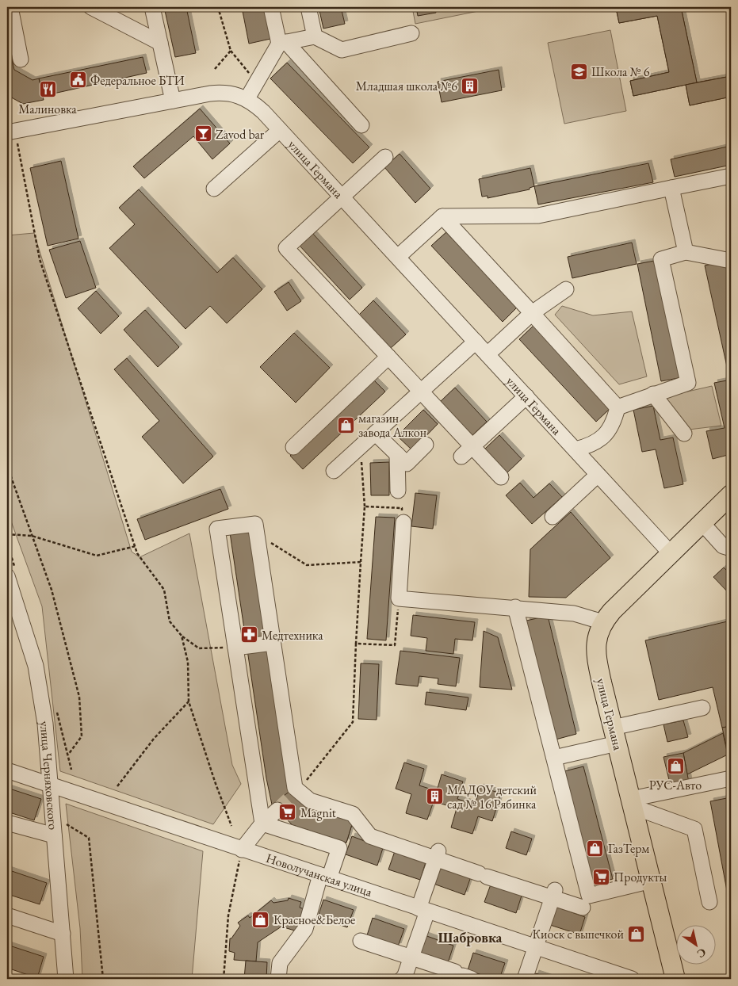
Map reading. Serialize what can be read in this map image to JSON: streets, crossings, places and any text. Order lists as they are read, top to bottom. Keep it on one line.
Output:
{"streets":{"main road":["улица Германа"],"street":["улица Черняховского","Новолучанская улица"]},"crossings":[["улица Черняховского","Новолучанская улица"]],"districts":["Шабровка"],"places":{"school or university":["Школа № 6"],"public building":["Федеральное БТИ"],"building":["Младшая школа №6","МАДОУ детский сад № 16 Рябинка"],"restaurant":["Малиновка"],"bar":["Zavod bar"],"shop":["магазин завода Алкон","РУС-Авто","ГазТерм","Красное&Белое","Киоск с выпечкой"],"pharmacy":["Медтехника"],"supermarket":["Magnit","Продукты"]},"north":"bottom right"}
